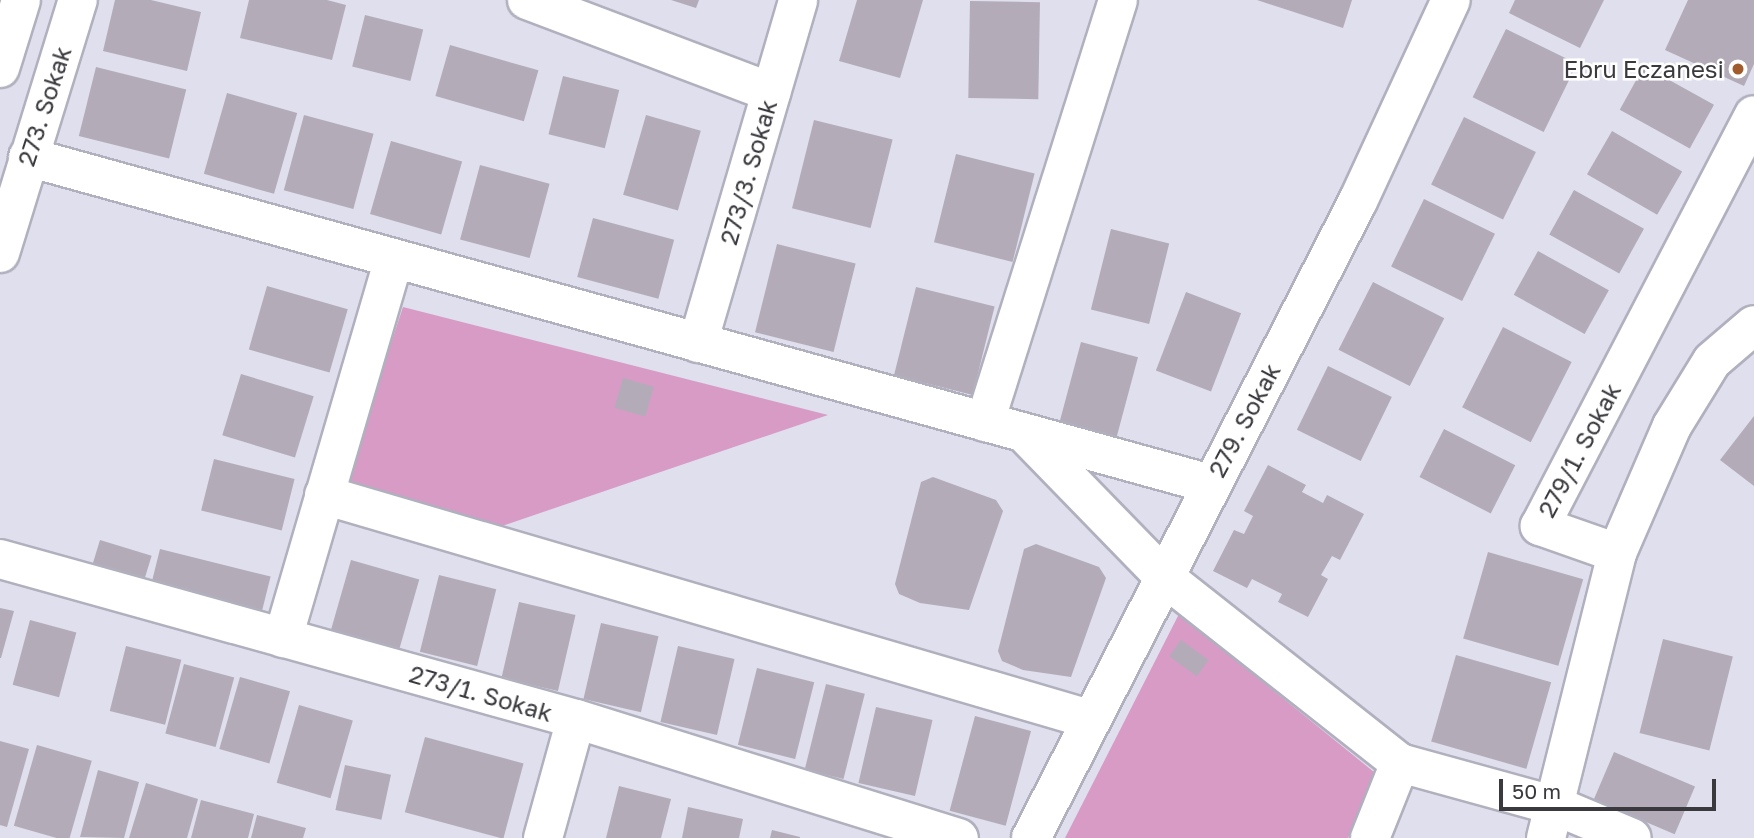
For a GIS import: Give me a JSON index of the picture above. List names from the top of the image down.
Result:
{
  "streets": {
    "street": [
      "273. Sokak",
      "273/3. Sokak",
      "279. Sokak",
      "279/1. Sokak",
      "273/1. Sokak"
    ]
  },
  "places": ["Ebru Eczanesi"],
  "scale_bar": "50 m"
}
